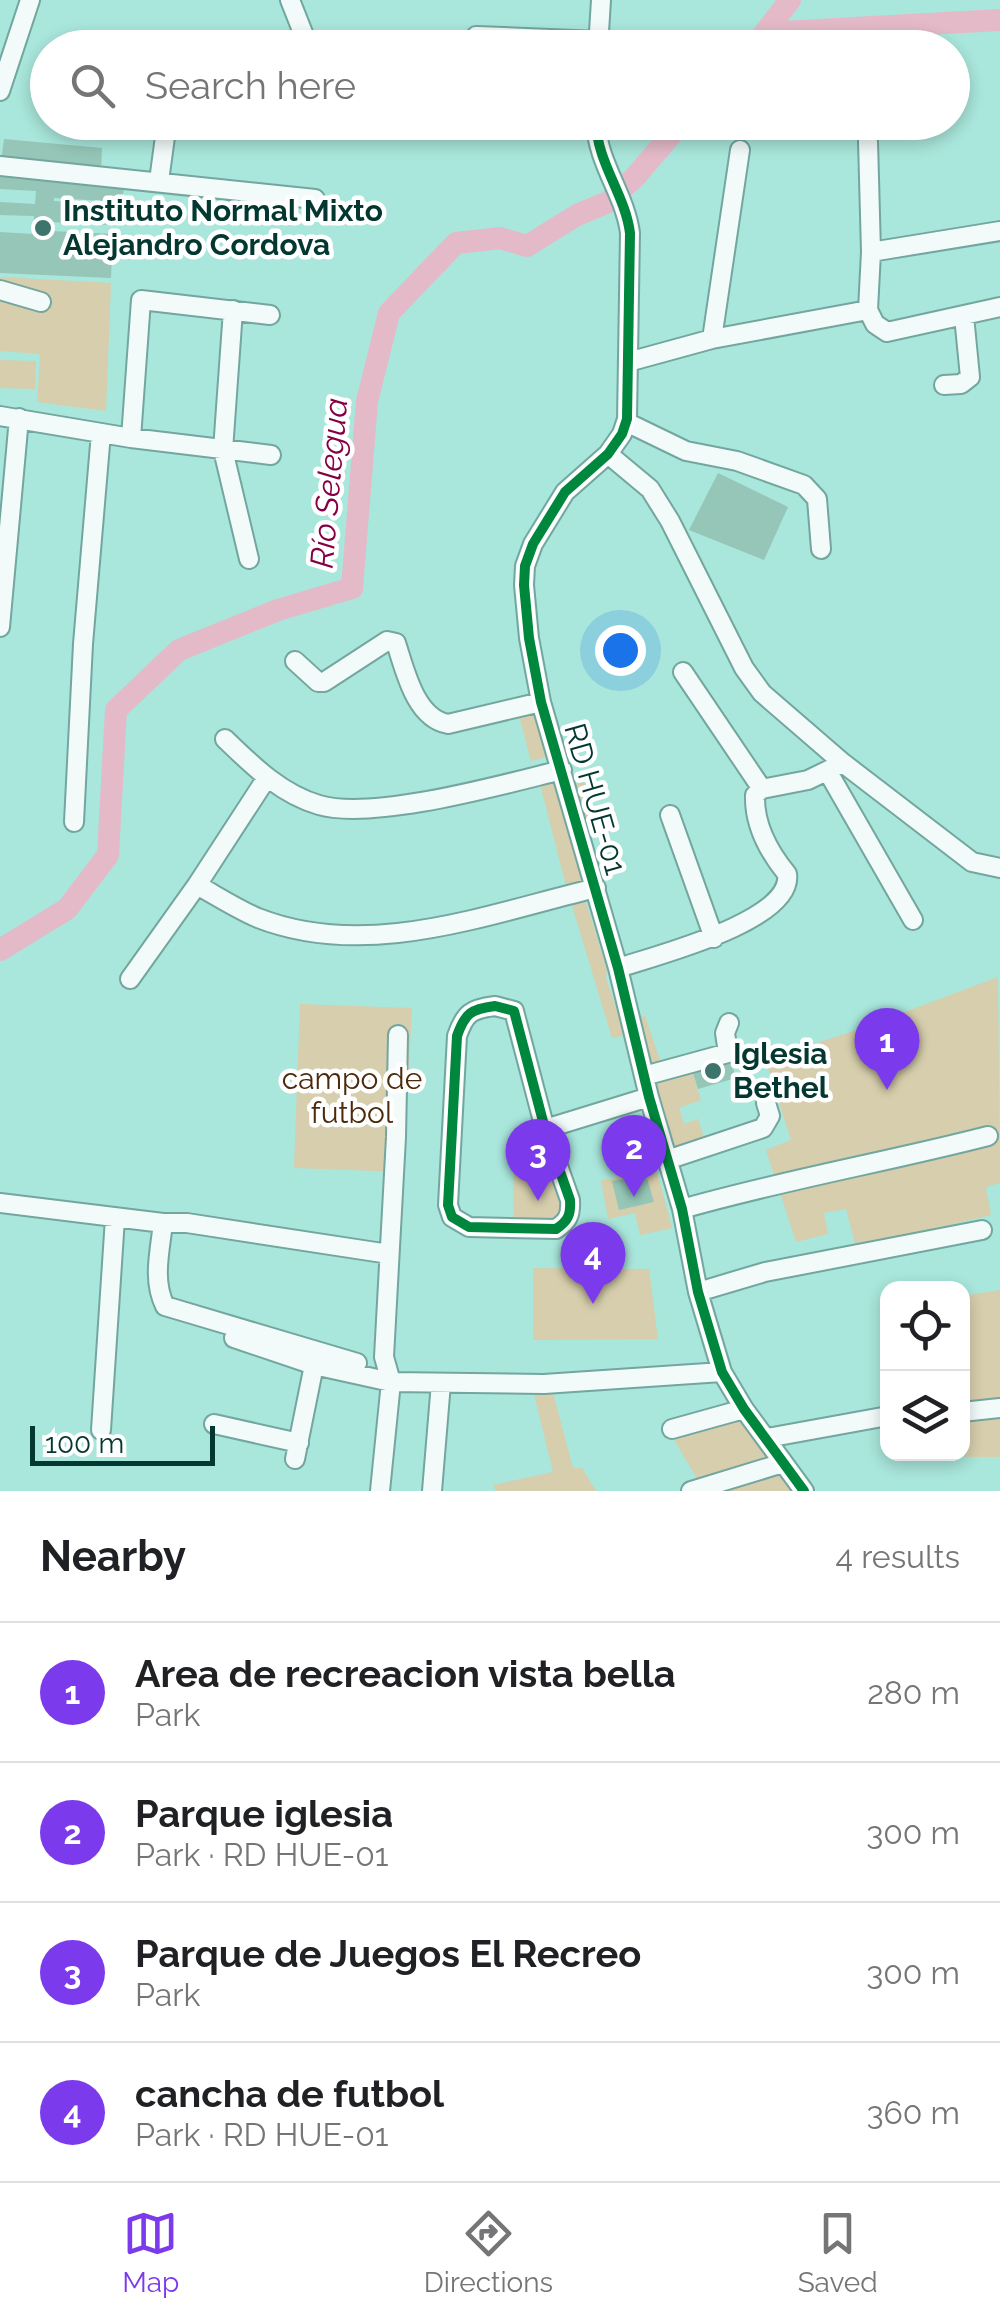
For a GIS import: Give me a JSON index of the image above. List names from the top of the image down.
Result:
{
  "streets": {
    "street": ["RD HUE-01"]
  },
  "water": ["Río Selegua"],
  "parks": ["campo de futbol"],
  "places": ["Instituto Normal Mixto Alejandro Cordova", "Iglesia Bethel"],
  "scale_bar": "100 m",
  "page": {
    "search": "Search here",
    "pins": [
      "1",
      "2",
      "3",
      "4"
    ],
    "scale": "100 m",
    "heading": ["Nearby", "4 results"],
    "list": [
      {
        "mark": "1",
        "name": "Area de recreacion vista bella",
        "note": "Park",
        "value": "280 m"
      },
      {
        "mark": "2",
        "name": "Parque iglesia",
        "note": "Park · RD HUE-01",
        "value": "300 m"
      },
      {
        "mark": "3",
        "name": "Parque de Juegos El Recreo",
        "note": "Park",
        "value": "300 m"
      },
      {
        "mark": "4",
        "name": "cancha de futbol",
        "note": "Park · RD HUE-01",
        "value": "360 m"
      }
    ],
    "nav": ["Map", "Directions", "Saved"]
  }
}
